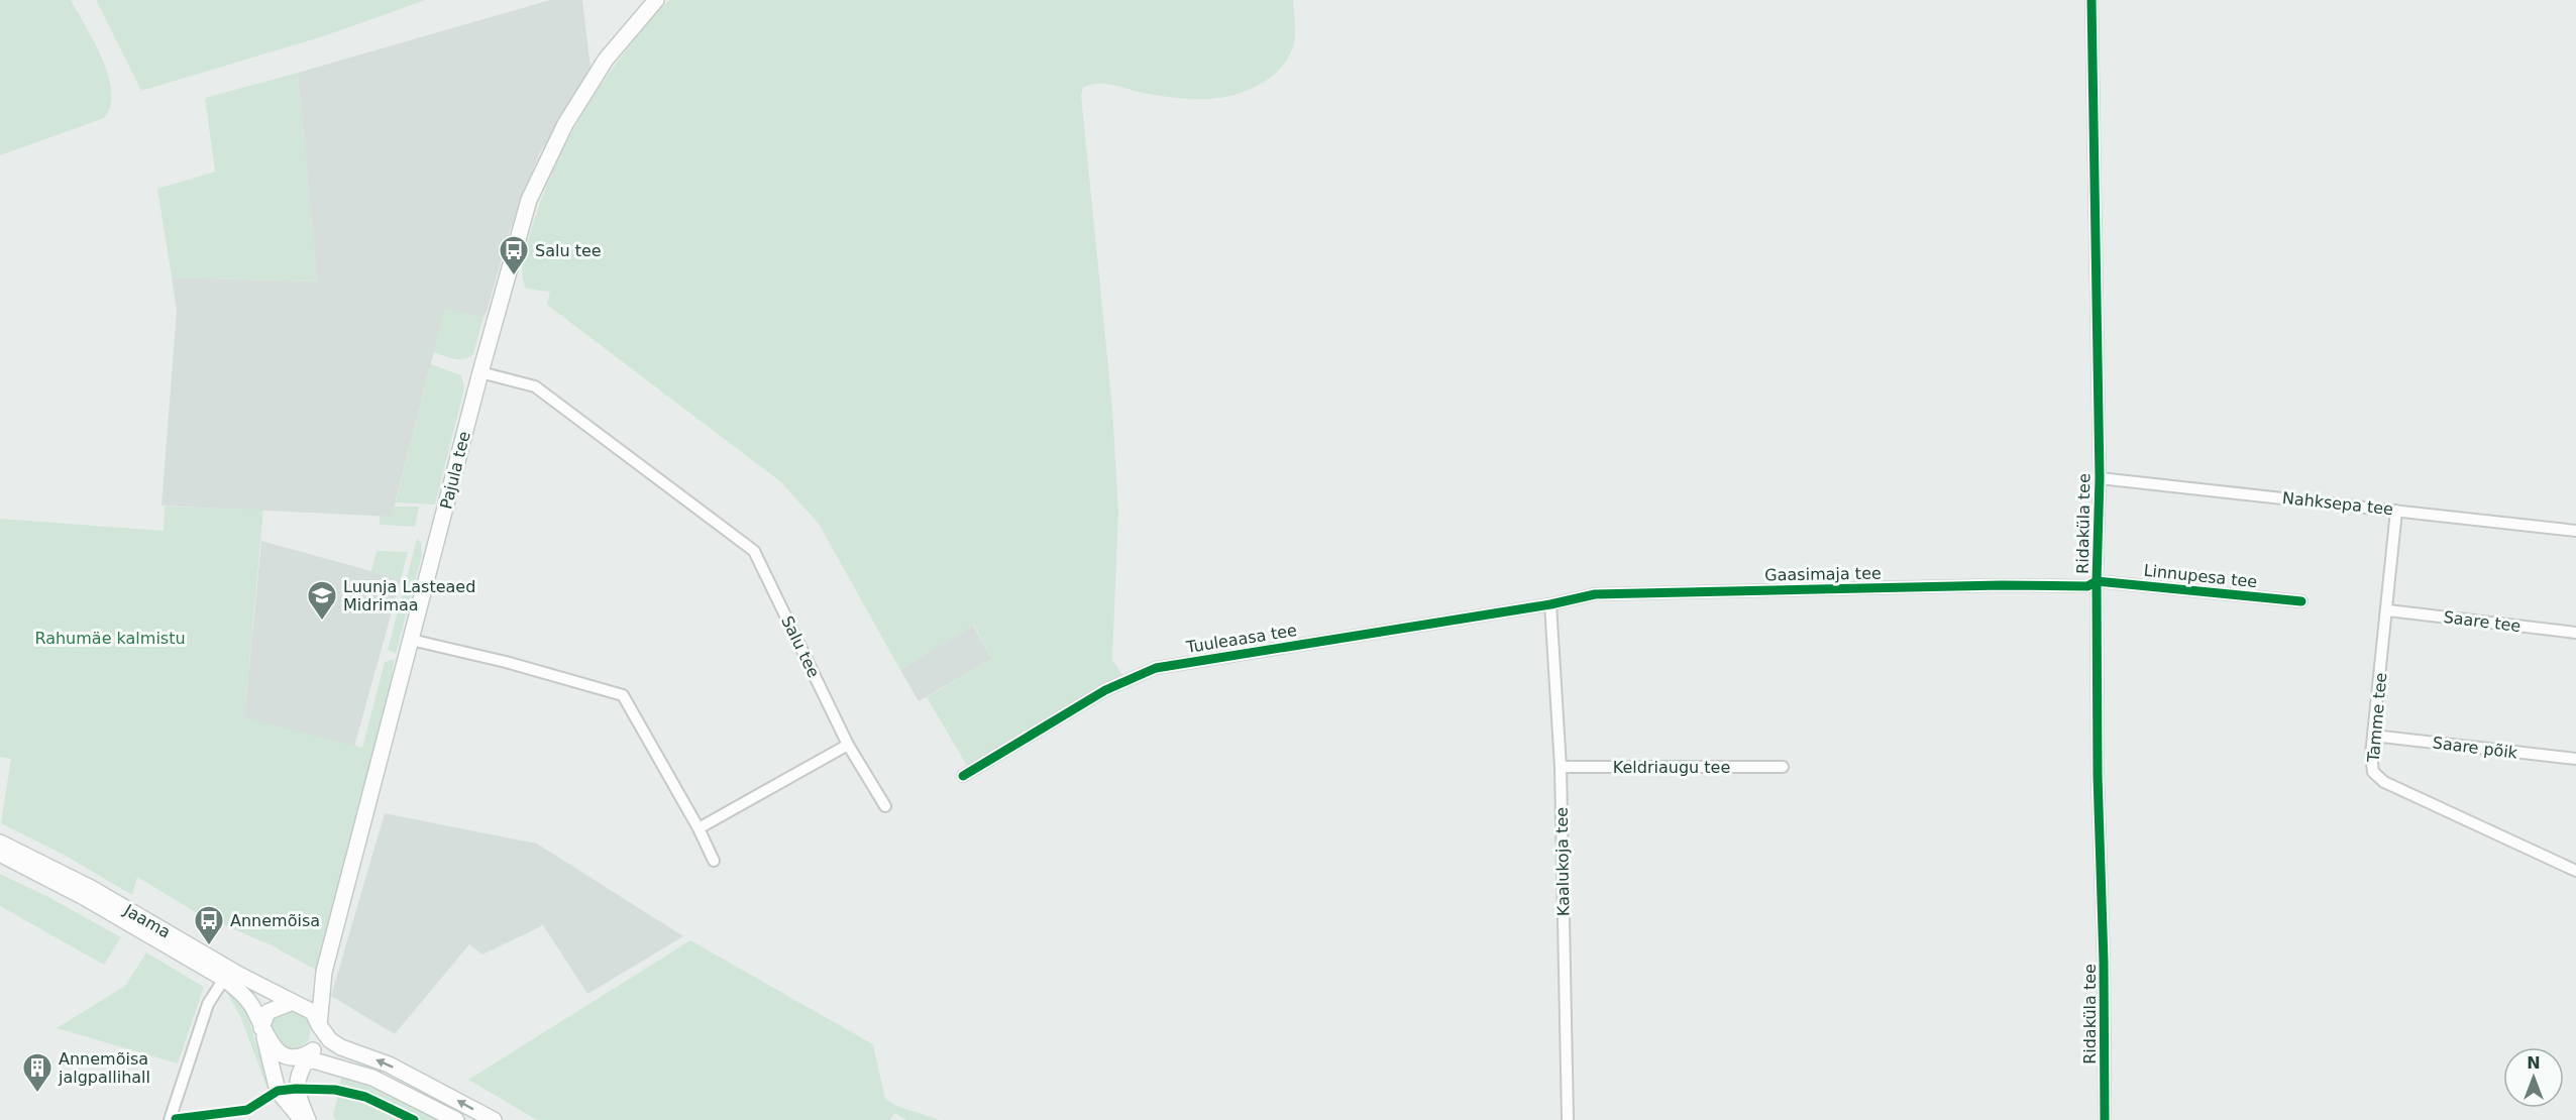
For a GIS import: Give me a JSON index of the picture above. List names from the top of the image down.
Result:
{
  "streets": {
    "street": [
      "Pajula tee",
      "Nahksepa tee",
      "Ridaküla tee",
      "Gaasimaja tee",
      "Linnupesa tee",
      "Saare tee",
      "Tuuleaasa tee",
      "Salu tee",
      "Tamme tee",
      "Saare põik",
      "Keldriaugu tee",
      "Kaalukoja tee",
      "Jaama"
    ]
  },
  "crossings": [
    ["Pajula tee", "Salu tee"],
    ["Nahksepa tee", "Ridaküla tee"],
    ["Nahksepa tee", "Tamme tee"],
    ["Ridaküla tee", "Gaasimaja tee"],
    ["Ridaküla tee", "Linnupesa tee"],
    ["Gaasimaja tee", "Linnupesa tee"],
    ["Gaasimaja tee", "Tuuleaasa tee"],
    ["Gaasimaja tee", "Kaalukoja tee"],
    ["Saare tee", "Tamme tee"],
    ["Tuuleaasa tee", "Kaalukoja tee"],
    ["Tamme tee", "Saare põik"],
    ["Keldriaugu tee", "Kaalukoja tee"]
  ],
  "parks": ["Rahumäe kalmistu"],
  "places": {
    "bus stop": ["Salu tee", "Annemõisa"],
    "school or university": ["Luunja Lasteaed Midrimaa"],
    "building": ["Annemõisa jalgpallihall"]
  },
  "north": "top"
}
